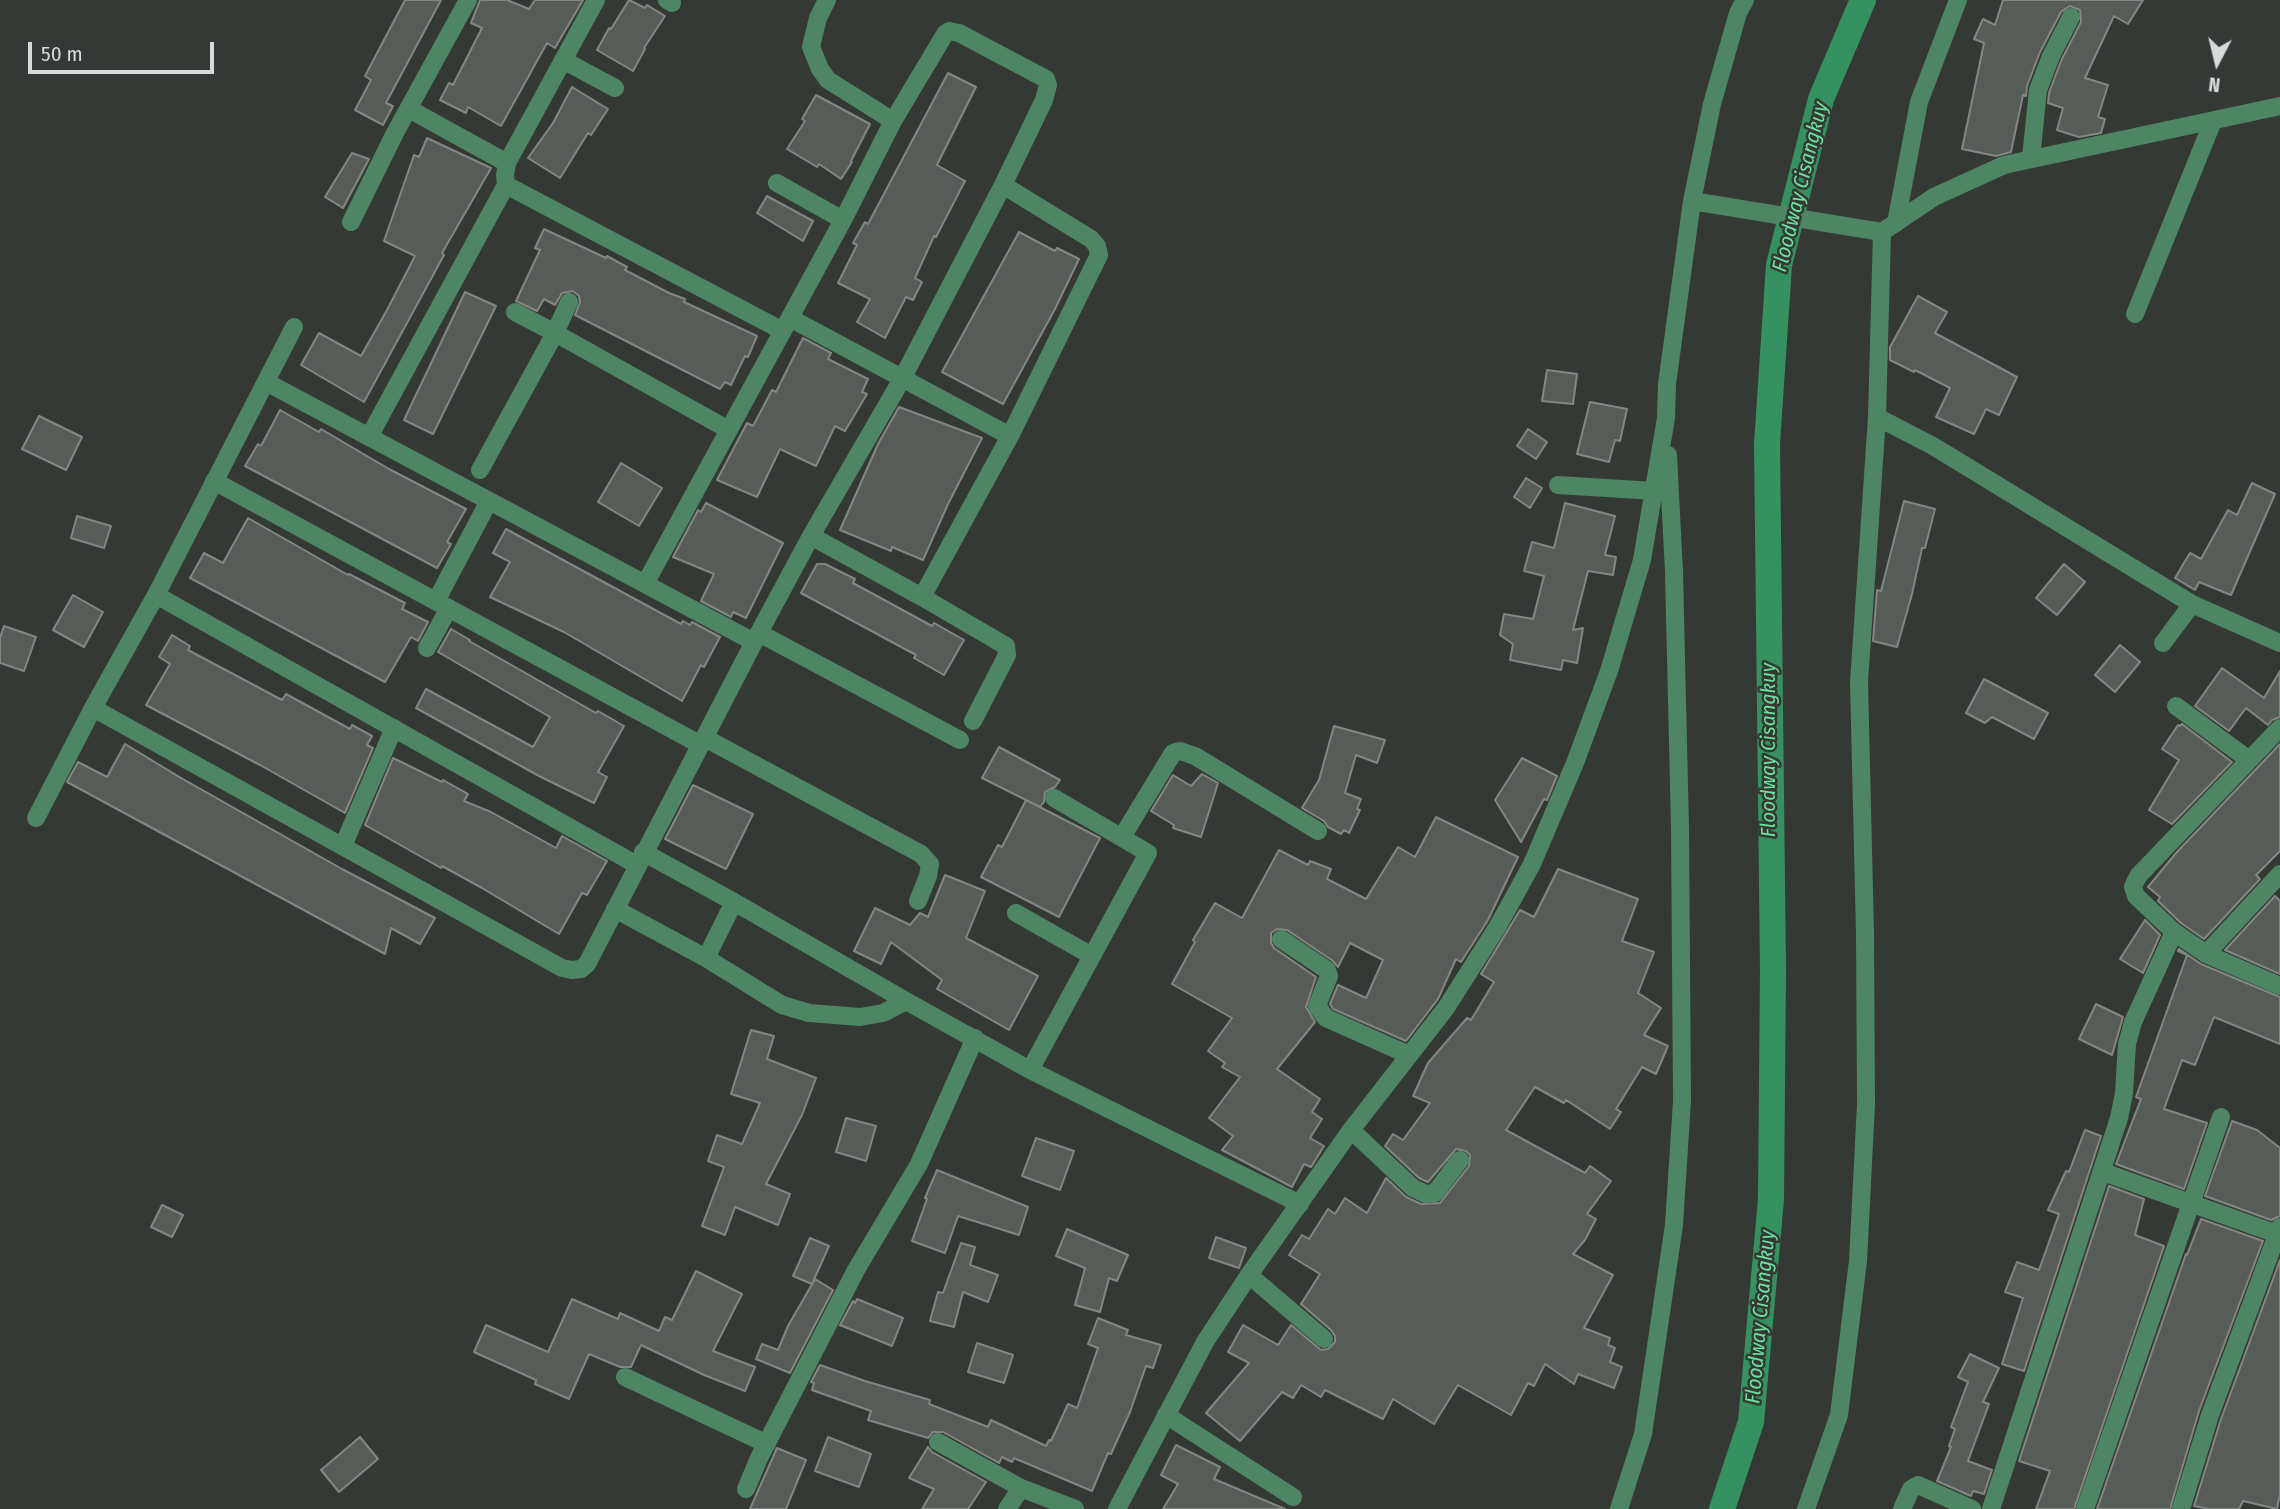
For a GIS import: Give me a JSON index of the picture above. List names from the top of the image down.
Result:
{
  "water": ["Floodway Cisangkuy"],
  "scale_bar": "50 m",
  "north": "bottom"
}
